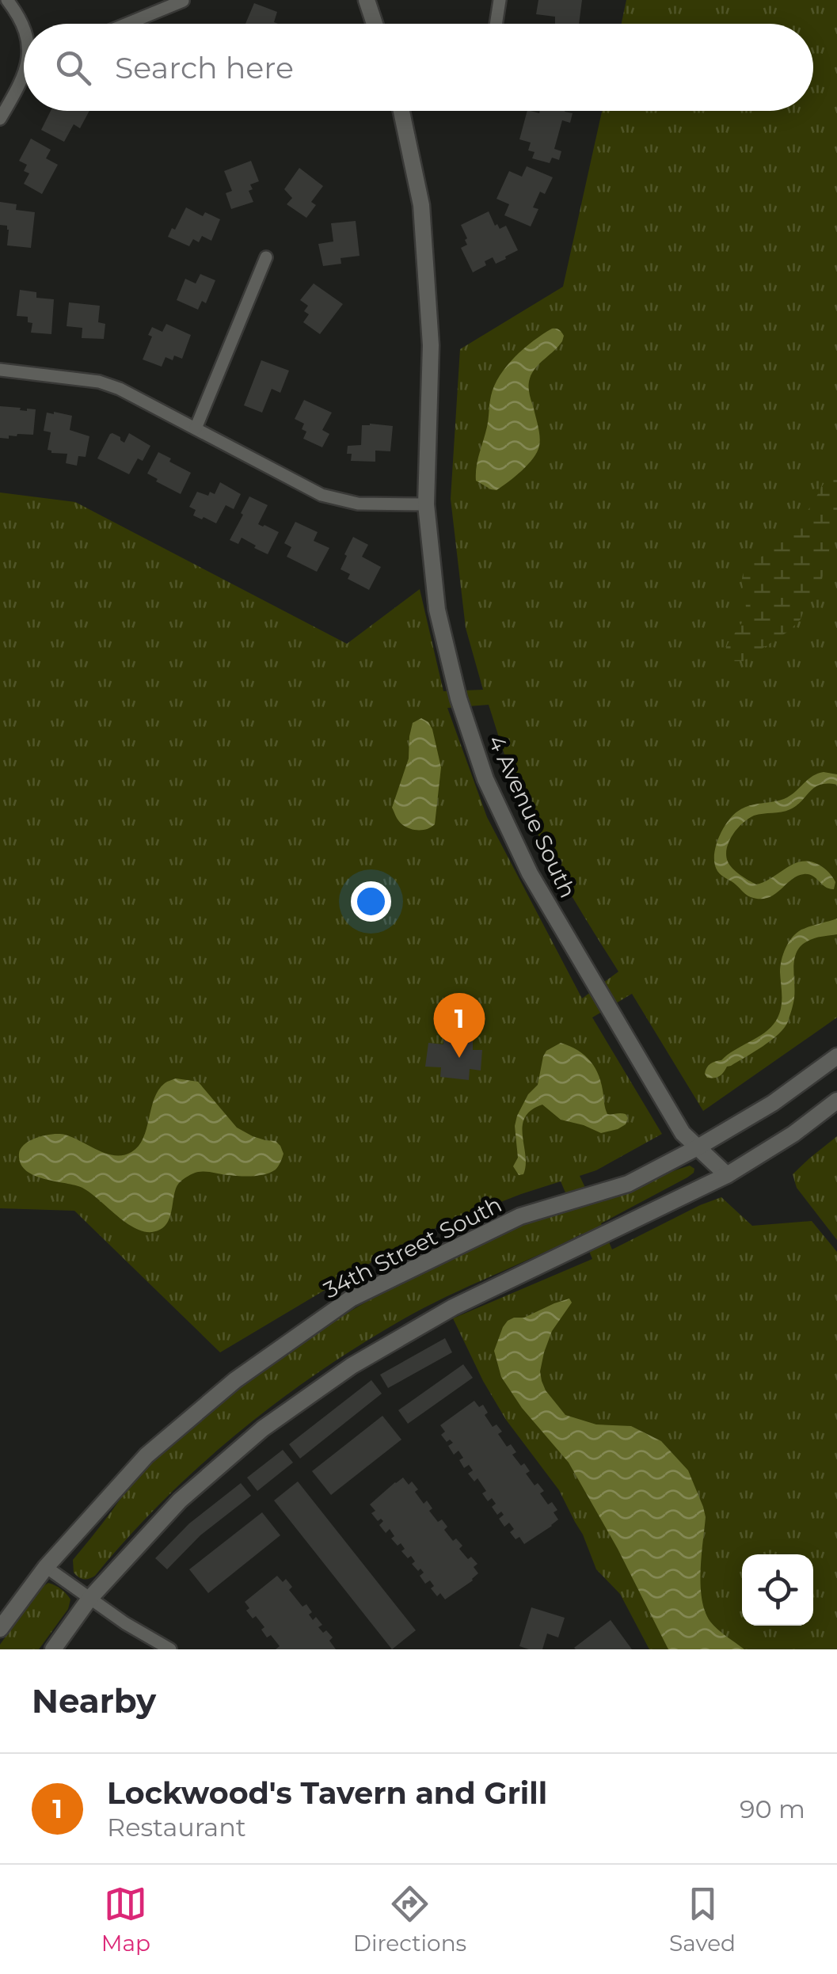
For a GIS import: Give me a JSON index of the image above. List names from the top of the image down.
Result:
{
  "streets": {
    "main road": ["4 Avenue South", "34th Street South"]
  },
  "crossings": [
    ["4 Avenue South", "34th Street South"]
  ],
  "page": {
    "search": "Search here",
    "pins": "1",
    "heading": "Nearby",
    "list": [
      {
        "mark": "1",
        "name": "Lockwood's Tavern and Grill",
        "note": "Restaurant",
        "value": "90 m"
      }
    ],
    "nav": ["Map", "Directions", "Saved"]
  }
}
